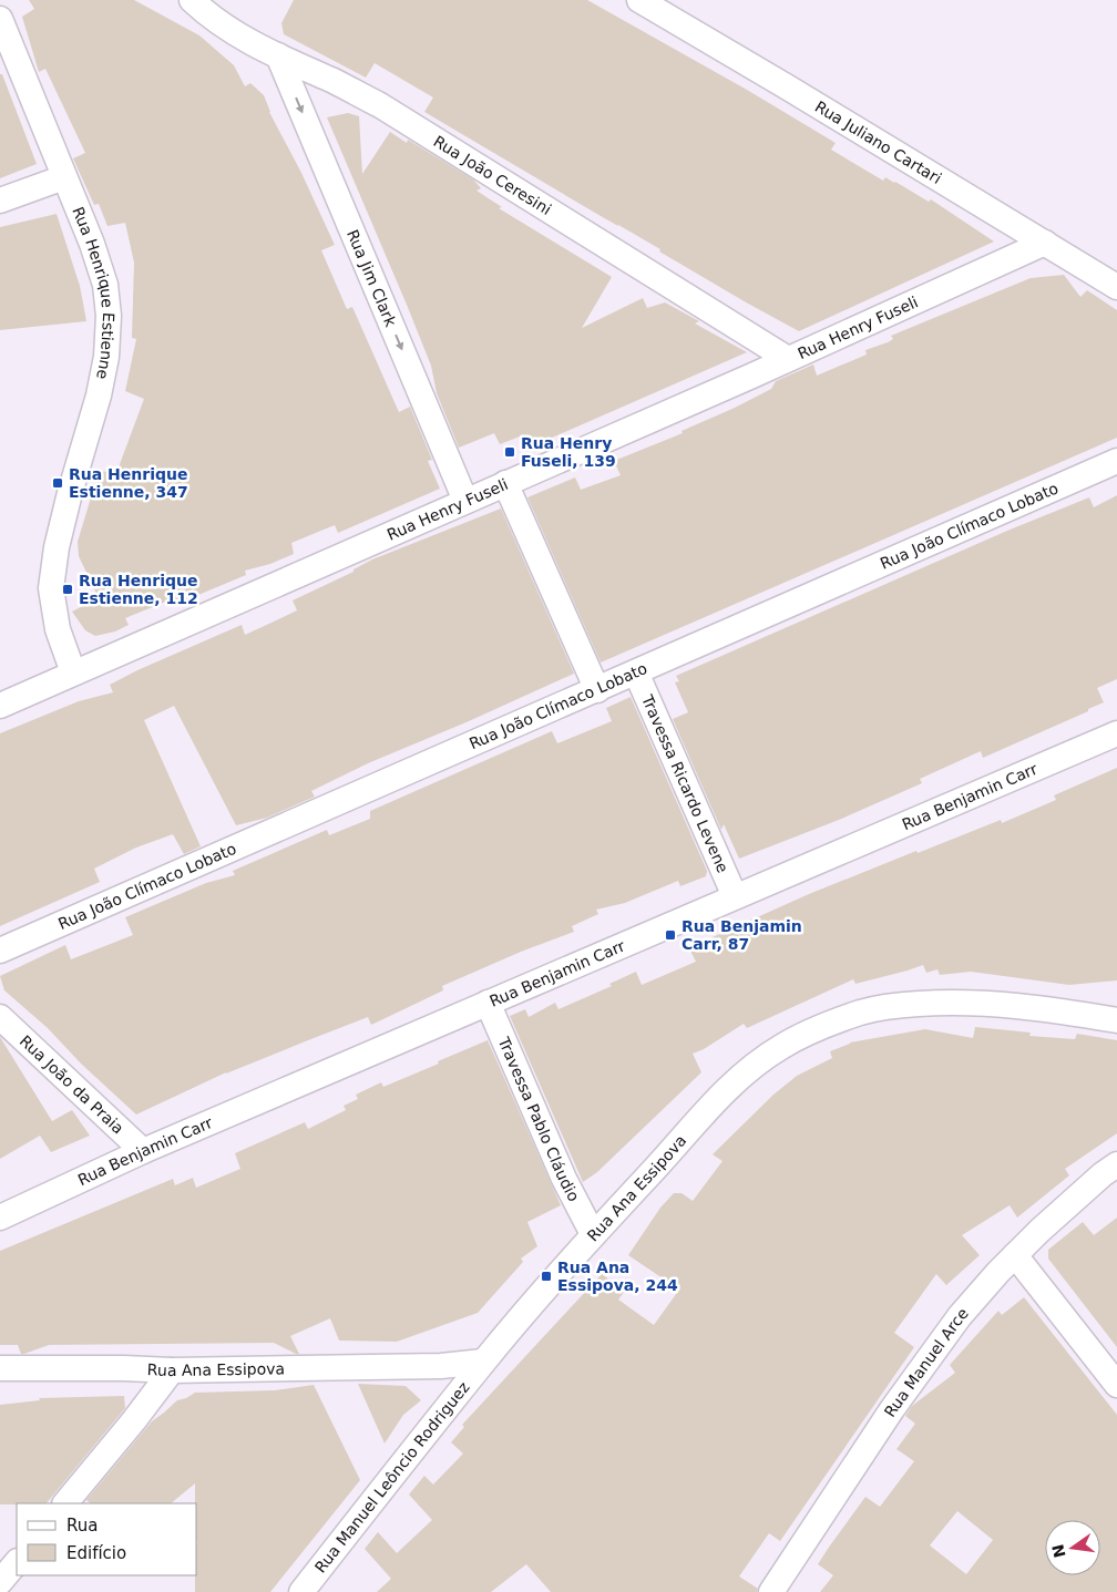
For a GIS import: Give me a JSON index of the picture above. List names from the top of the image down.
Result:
{
  "streets": {
    "street": [
      "Rua Juliano Cartari",
      "Rua João Ceresini",
      "Rua Jim Clark",
      "Rua Henrique Estienne",
      "Rua Henry Fuseli",
      "Rua João Clímaco Lobato",
      "Travessa Ricardo Levene",
      "Rua Benjamin Carr",
      "Rua João da Praia",
      "Travessa Pablo Cláudio",
      "Rua Ana Essipova",
      "Rua Manuel Arce",
      "Rua Manuel Leôncio Rodriguez"
    ]
  },
  "crossings": [
    ["Rua Juliano Cartari", "Rua Henry Fuseli"],
    ["Rua João Ceresini", "Rua Jim Clark"],
    ["Rua João Ceresini", "Rua Henry Fuseli"],
    ["Rua Jim Clark", "Rua Henry Fuseli"],
    ["Rua Henrique Estienne", "Rua Henry Fuseli"],
    ["Rua João Clímaco Lobato", "Travessa Ricardo Levene"],
    ["Travessa Ricardo Levene", "Rua Benjamin Carr"],
    ["Rua Benjamin Carr", "Rua João da Praia"],
    ["Rua Benjamin Carr", "Travessa Pablo Cláudio"],
    ["Travessa Pablo Cláudio", "Rua Ana Essipova"],
    ["Rua Ana Essipova", "Rua Manuel Leôncio Rodriguez"]
  ],
  "one_way": ["Rua Jim Clark"],
  "places": {
    "transit": [
      "Rua Henry Fuseli, 139",
      "Rua Henrique Estienne, 347",
      "Rua Henrique Estienne, 112",
      "Rua Benjamin Carr, 87",
      "Rua Ana Essipova, 244"
    ]
  },
  "legend": ["Rua", "Edifício"],
  "north": "left"
}
